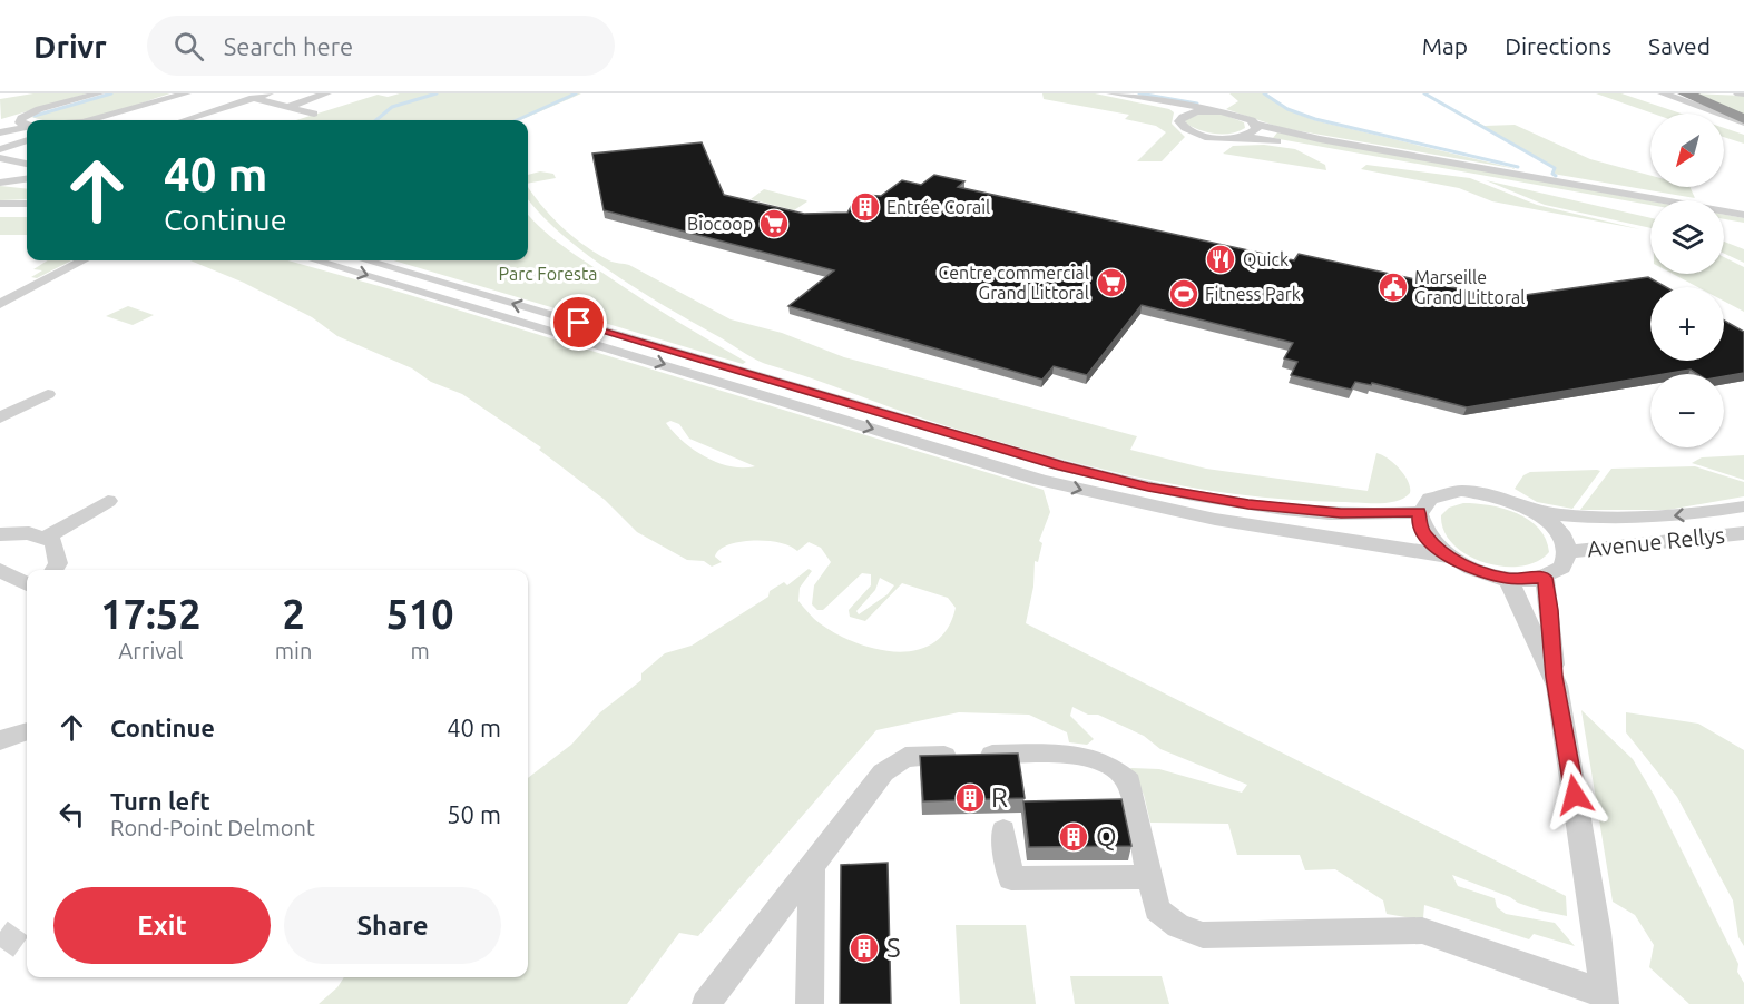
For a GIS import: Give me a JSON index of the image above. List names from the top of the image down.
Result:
{
  "streets": {
    "street": ["Avenue Rellys"]
  },
  "parks": ["Parc Foresta"],
  "places": {
    "building": [
      "Entrée Corail",
      "R",
      "Q",
      "S"
    ],
    "supermarket": ["Biocoop", "Centre commercial Grand Littoral"],
    "restaurant": ["Quick"],
    "public building": ["Marseille Grand Littoral"],
    "sports": ["Fitness Park"]
  },
  "north": "bottom left",
  "page": {
    "header": "Drivr",
    "search": "Search here",
    "nav": ["Map", "Directions", "Saved"],
    "map_buttons": ["+", "−"],
    "turn": ["40 m", "Continue"],
    "eta": [
      "17:52",
      "Arrival",
      "2",
      "min",
      "510",
      "m"
    ],
    "list": [
      {
        "name": "Continue",
        "value": "40 m"
      },
      {
        "name": "Turn left",
        "note": "Rond-Point Delmont",
        "value": "50 m"
      }
    ],
    "buttons": ["Exit", "Share"]
  }
}
